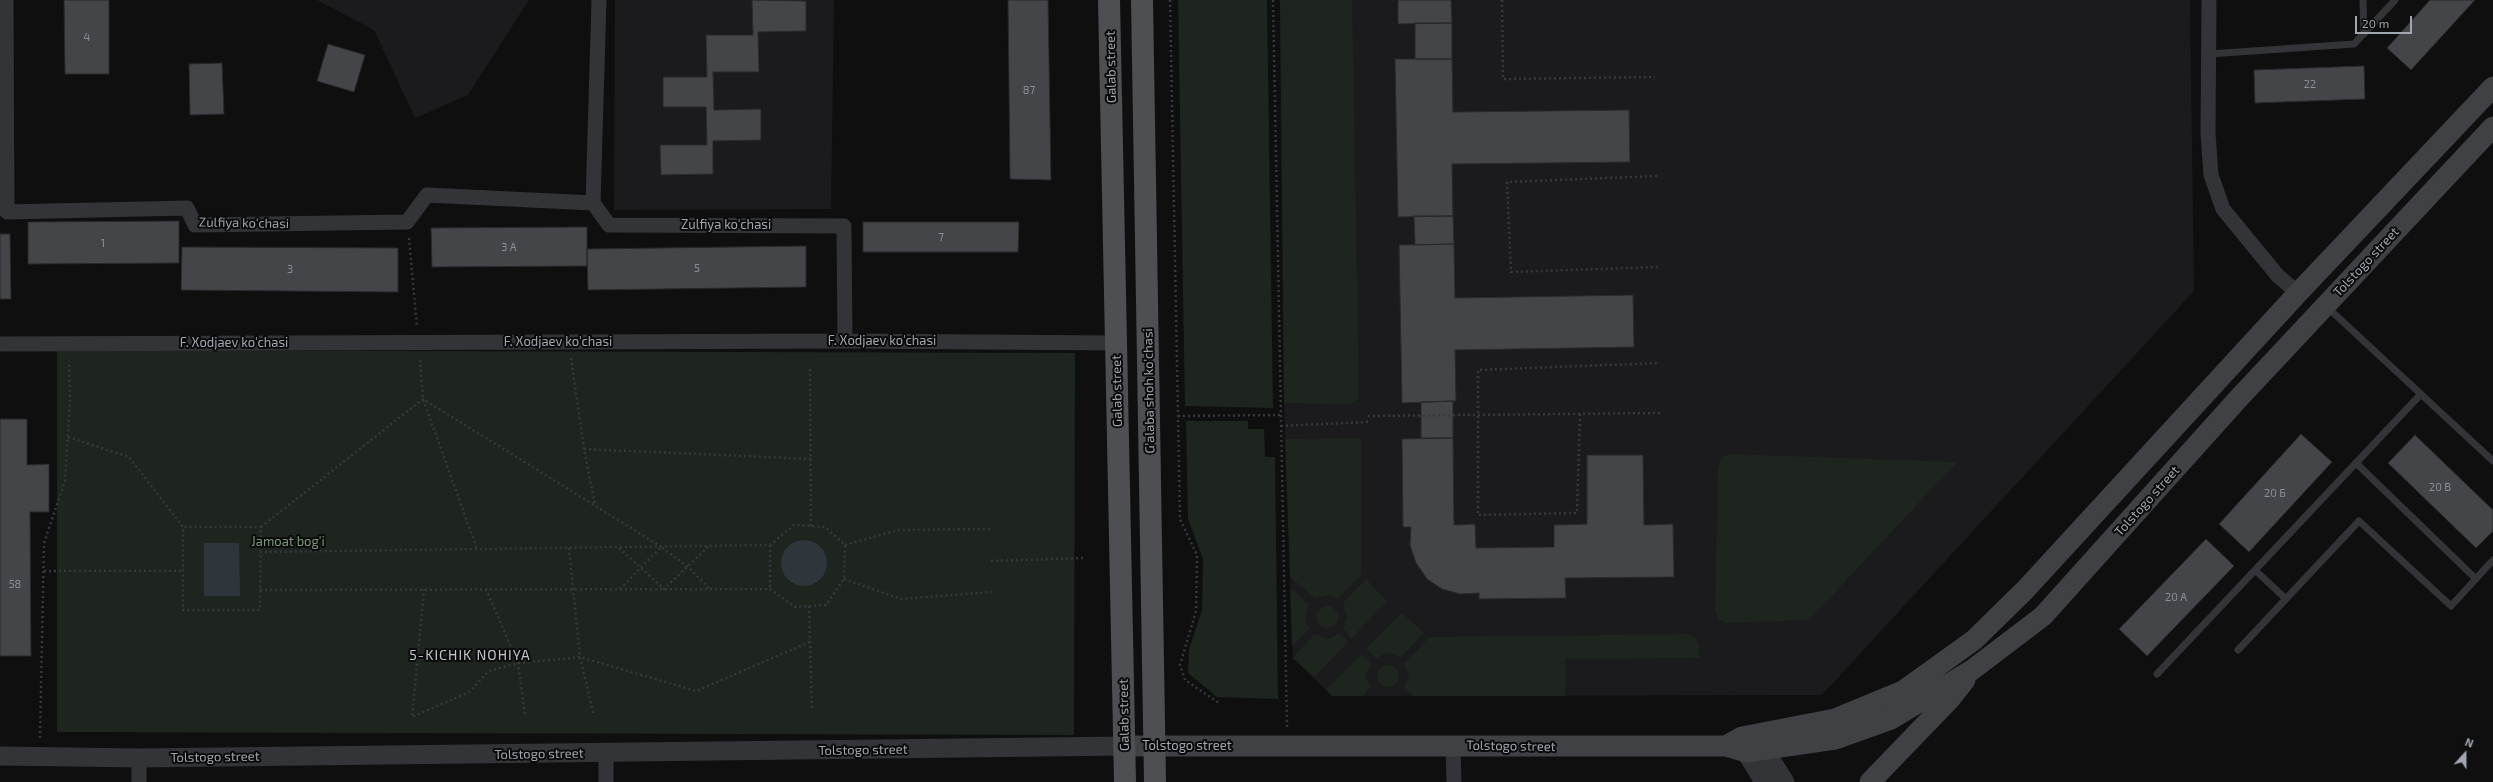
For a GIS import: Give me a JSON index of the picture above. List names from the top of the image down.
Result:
{
  "streets": {
    "main road": ["Galab street", "Tolstogo street", "G'alaba shoh ko'chasi"],
    "street": ["Zulfiya ko'chasi", "F. Xodjaev ko'chasi"]
  },
  "crossings": [
    ["Galab street", "Tolstogo street"],
    ["Galab street", "F. Xodjaev ko'chasi"],
    ["Zulfiya ko'chasi", "F. Xodjaev ko'chasi"],
    ["Tolstogo street", "G'alaba shoh ko'chasi"]
  ],
  "districts": ["5-KICHIK NOHIYA"],
  "parks": ["Jamoat bog'i"],
  "house_numbers": [
    "4",
    "22",
    "87",
    "7",
    "1",
    "3 А",
    "5",
    "3",
    "20 В",
    "20 Б",
    "58",
    "20 А"
  ],
  "scale_bar": "20 m",
  "north": "top"
}
